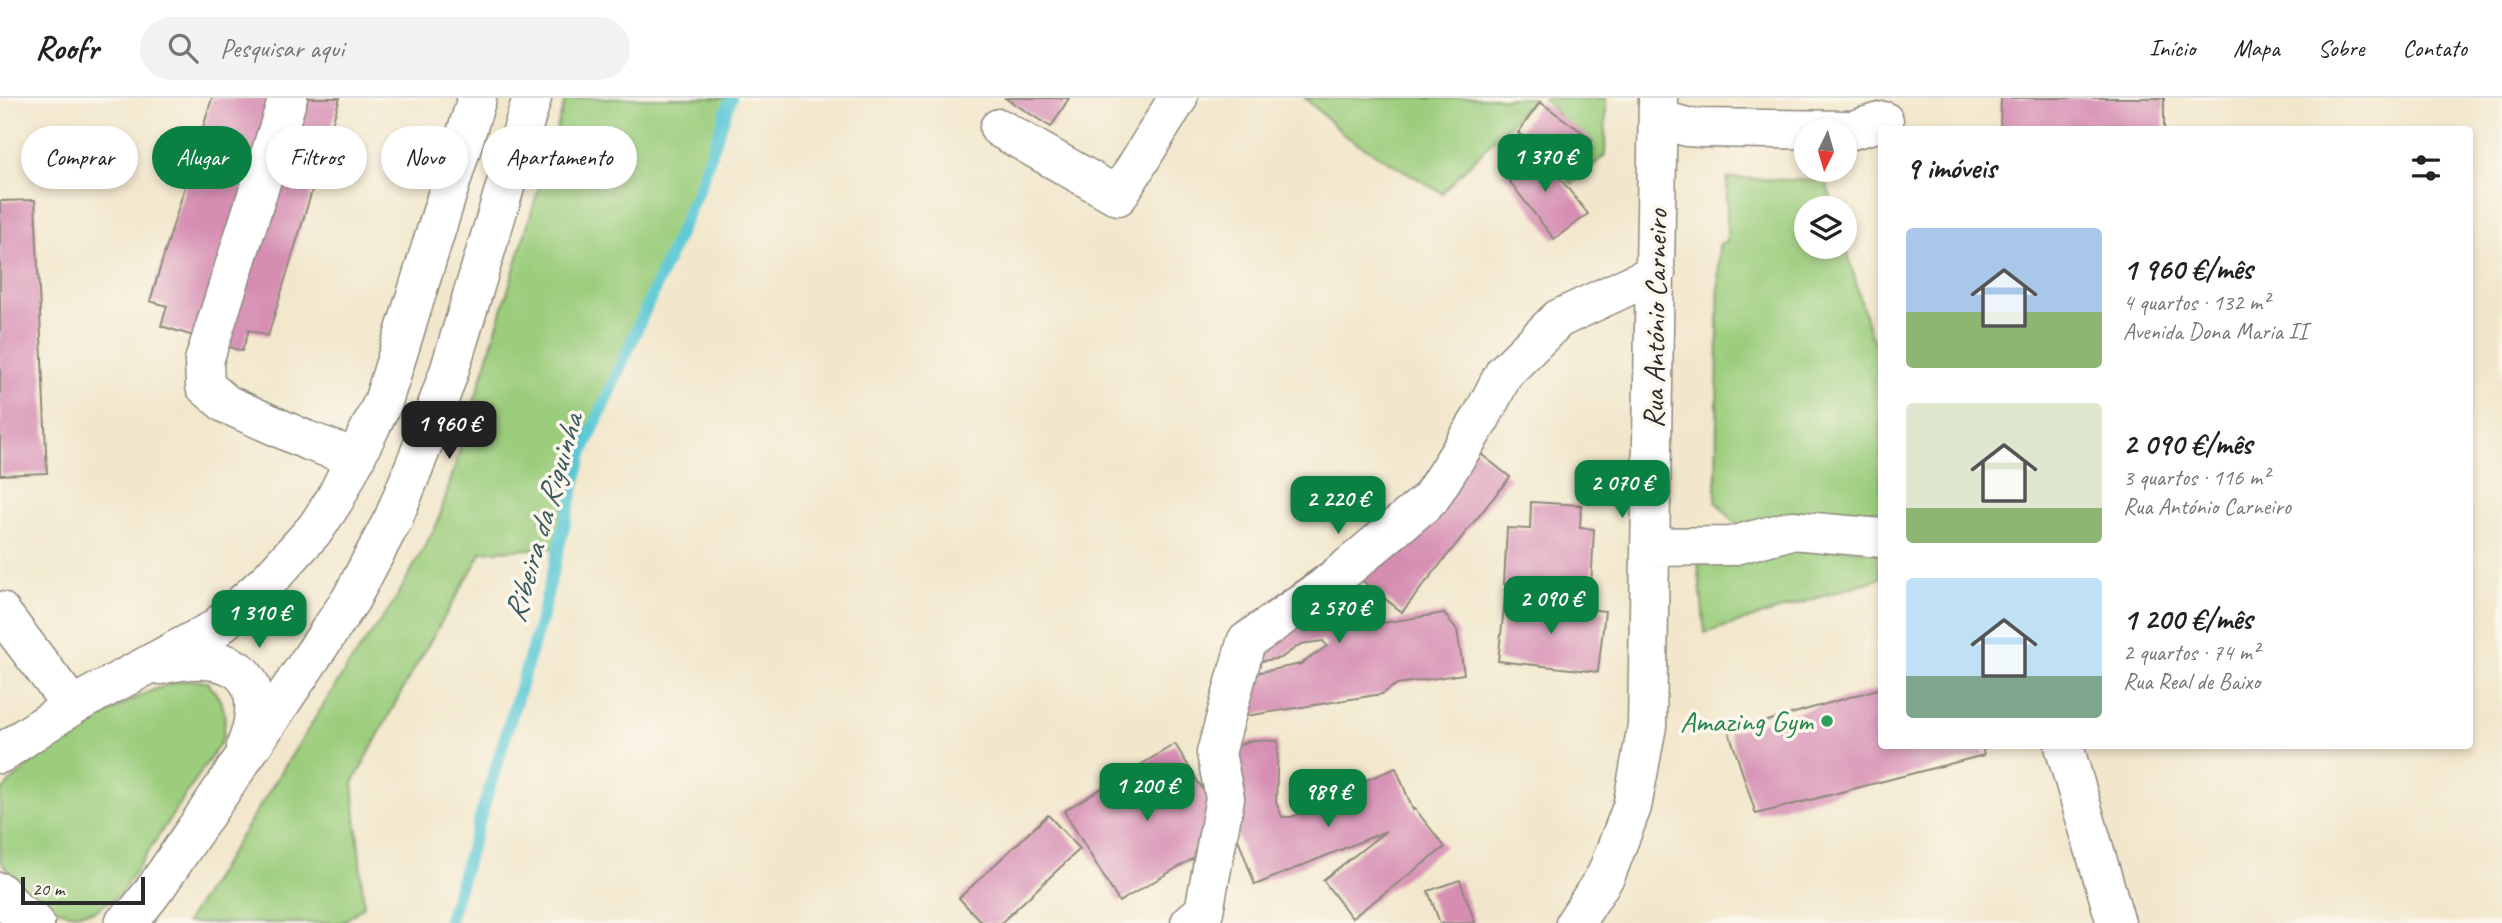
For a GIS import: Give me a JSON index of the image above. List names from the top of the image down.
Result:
{
  "streets": {
    "street": ["Rua António Carneiro"]
  },
  "water": ["Ribeira da Riguinha"],
  "places": ["Amazing Gym"],
  "scale_bar": "20 m",
  "north": "bottom",
  "page": {
    "header": "Roofr",
    "search": "Pesquisar aqui",
    "nav": [
      "Início",
      "Mapa",
      "Sobre",
      "Contato"
    ],
    "chip": [
      "Comprar",
      "Alugar",
      "Filtros",
      "Novo",
      "Apartamento"
    ],
    "heading": "9 imóveis",
    "price": [
      "1 370 €",
      "1 960 €",
      "2 070 €",
      "2 220 €",
      "2 090 €",
      "2 570 €",
      "1 310 €",
      "1 200 €",
      "989 €"
    ],
    "list": [
      {
        "name": "1 960 €/mês",
        "note": "4 quartos · 132 m² · Avenida Dona Maria II"
      },
      {
        "name": "2 090 €/mês",
        "note": "3 quartos · 116 m² · Rua António Carneiro"
      },
      {
        "name": "1 200 €/mês",
        "note": "2 quartos · 74 m² · Rua Real de Baixo"
      }
    ],
    "scale": "20 m"
  }
}
